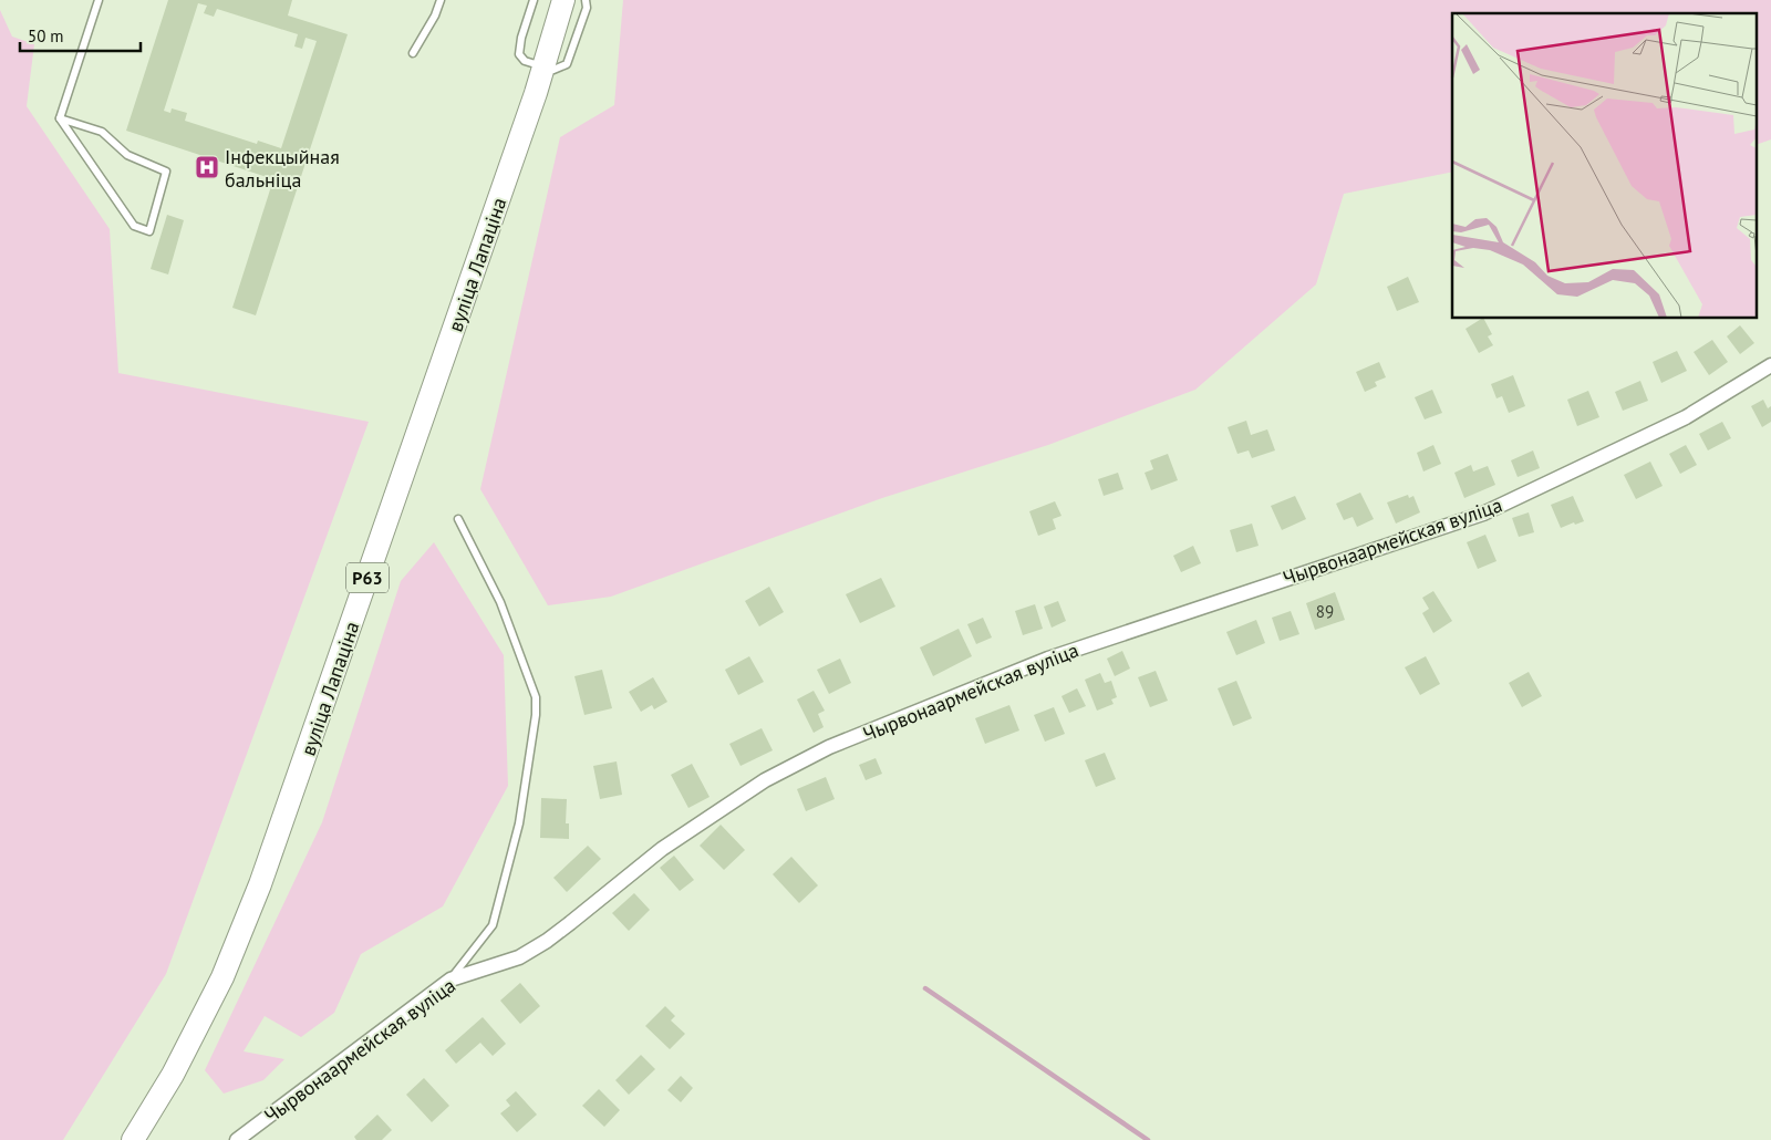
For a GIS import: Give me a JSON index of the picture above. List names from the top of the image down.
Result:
{
  "streets": {
    "main road": ["вуліца Лапаціна", "Р63"],
    "street": ["Чырвонаармейская вуліца"]
  },
  "places": {
    "hospital": ["Інфекцыйная бальніца"]
  },
  "house_numbers": ["89"],
  "scale_bar": "50 m"
}
